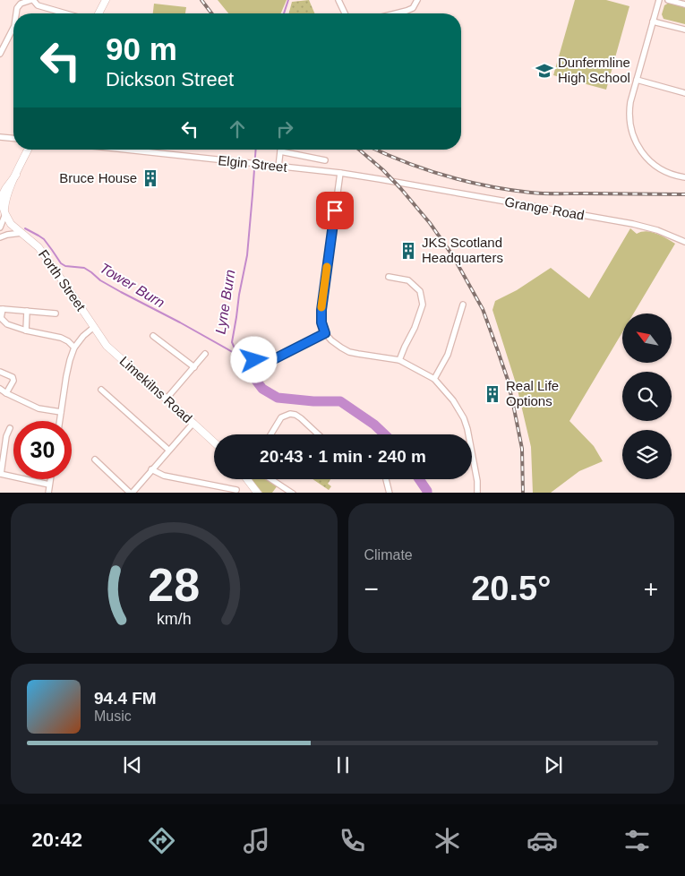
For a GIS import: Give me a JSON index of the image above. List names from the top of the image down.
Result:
{
  "streets": {
    "main road": ["Forth Street", "Limekilns Road"],
    "street": ["Elgin Street", "Grange Road"]
  },
  "crossings": [
    ["Elgin Street", "Grange Road"],
    ["Forth Street", "Limekilns Road"]
  ],
  "water": ["Tower Burn", "Lyne Burn"],
  "places": {
    "school or university": ["Dunfermline High School"],
    "building": ["Bruce House", "JKS Scotland Headquarters", "Real Life Options"]
  },
  "north": "top left",
  "page": {
    "turn": ["90 m", "Dickson Street"],
    "limit": "30",
    "trip": "20:43 · 1 min · 240 m",
    "tile": "Climate",
    "heat": ["−", "20.5°", "+"],
    "song": ["94.4 FM", "Music"],
    "tabs": "20:42",
    "gauge": ["28", "km/h"]
  }
}
